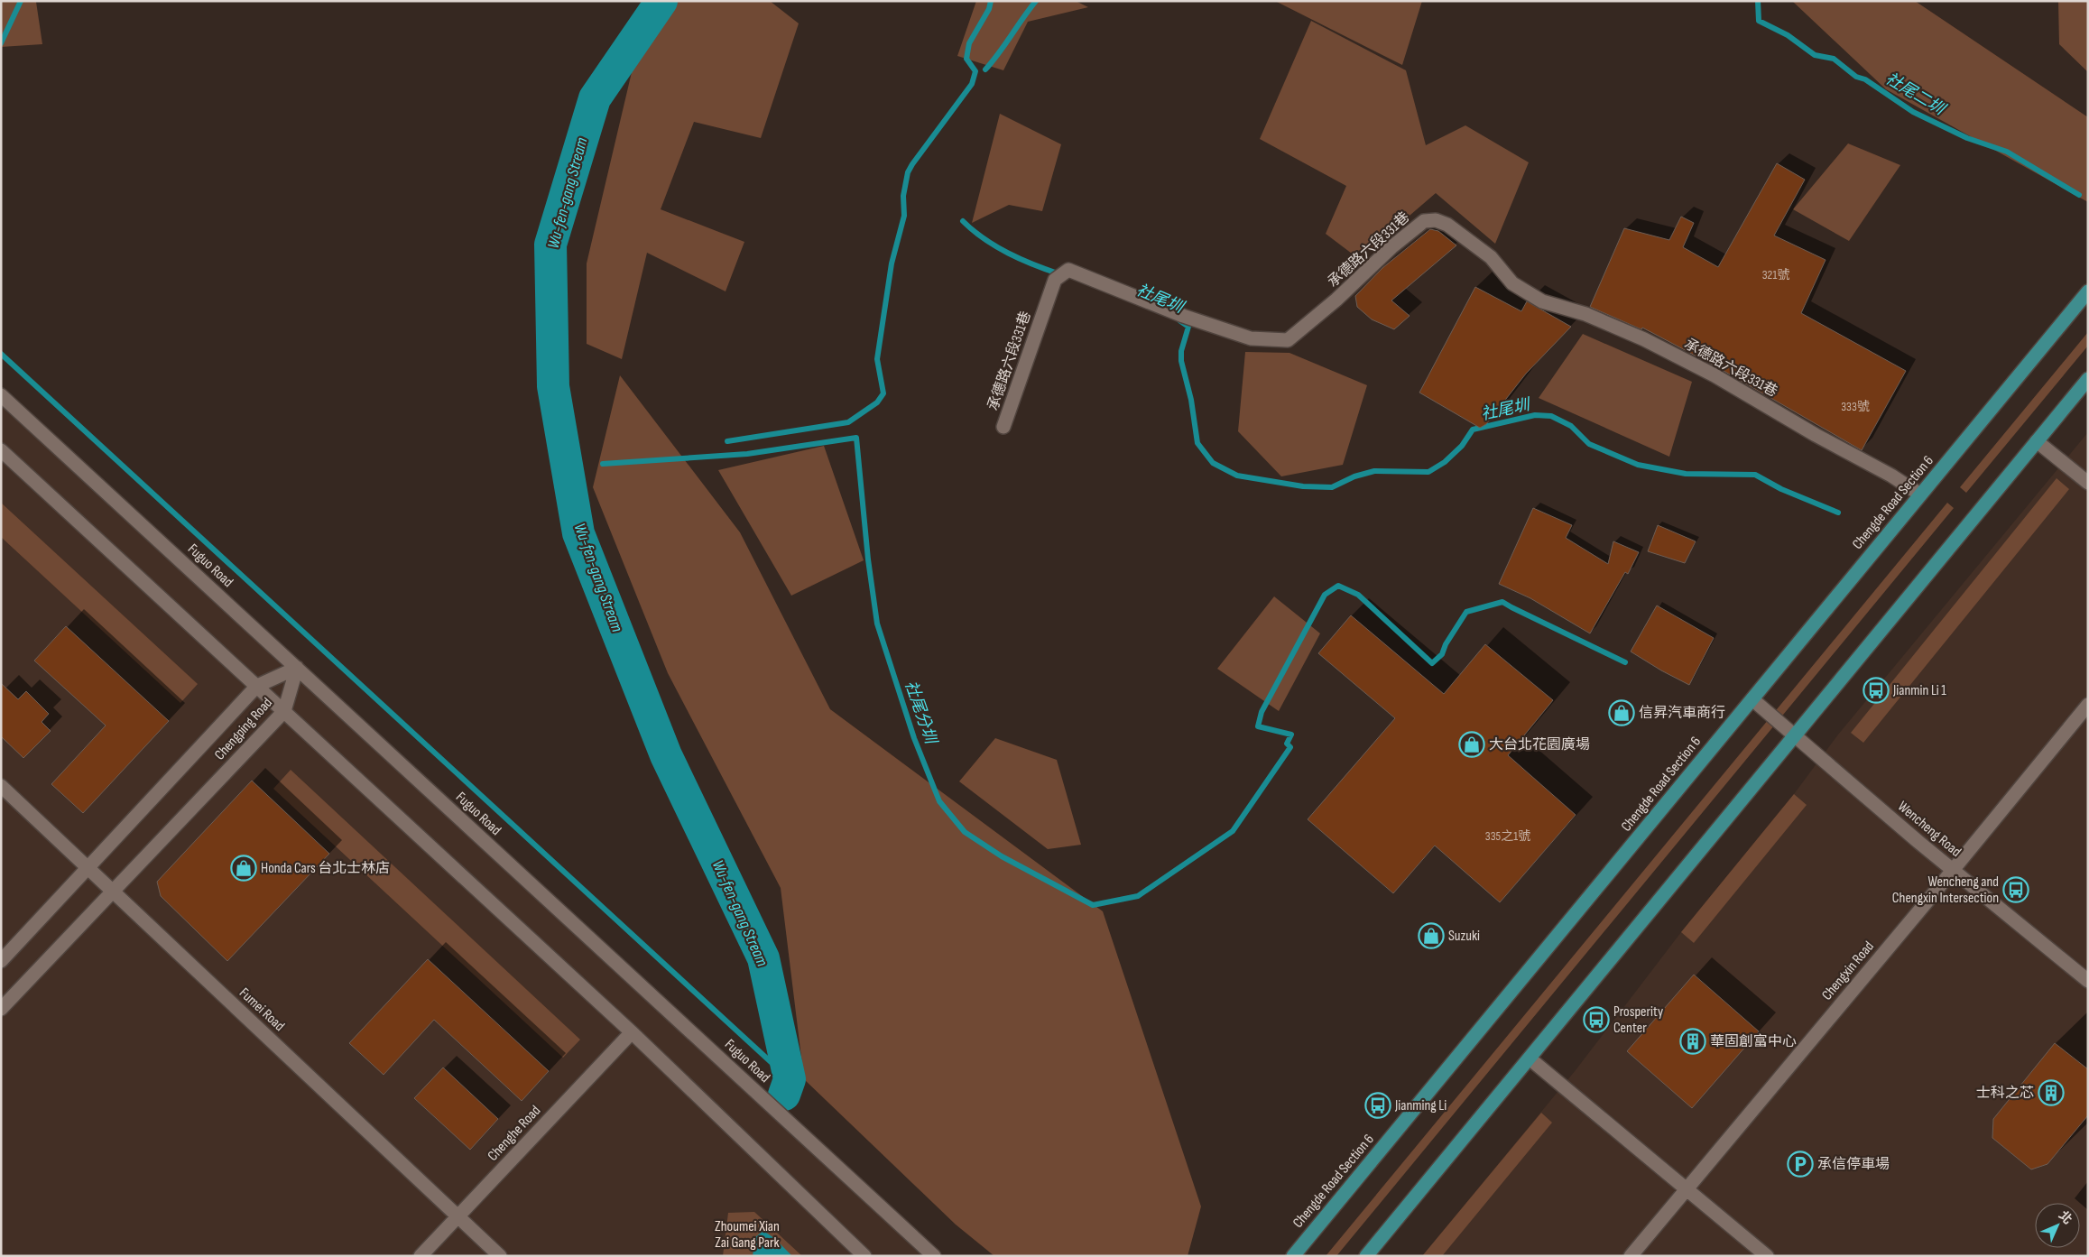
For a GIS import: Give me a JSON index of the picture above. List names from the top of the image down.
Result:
{
  "streets": {
    "main road": ["Chengde Road Section 6"],
    "street": [
      "承德路六段331巷",
      "Fuguo Road",
      "Chengping Road",
      "Wencheng Road",
      "Chengxin Road",
      "Fumei Road",
      "Chenghe Road"
    ]
  },
  "crossings": [
    ["承德路六段331巷", "Chengde Road Section 6"],
    ["Chengde Road Section 6", "Wencheng Road"],
    ["Fuguo Road", "Chengping Road"],
    ["Chengping Road", "Fumei Road"],
    ["Wencheng Road", "Chengxin Road"],
    ["Fumei Road", "Chenghe Road"]
  ],
  "water": [
    "社尾二圳",
    "Wu-fen-gang Stream",
    "社尾圳",
    "社尾分圳"
  ],
  "parks": ["Zhoumei Xian Zai Gang Park"],
  "places": {
    "bus stop": [
      "Jianmin Li 1",
      "Wencheng and Chengxin Intersection",
      "Prosperity Center",
      "Jianming Li"
    ],
    "shop": [
      "信昇汽車商行",
      "大台北花園廣場",
      "Honda Cars 台北士林店",
      "Suzuki"
    ],
    "building": ["華固創富中心", "士科之芯"],
    "parking": ["承信停車場"]
  },
  "house_numbers": ["321號", "333號", "335之1號"],
  "north": "top right"
}
